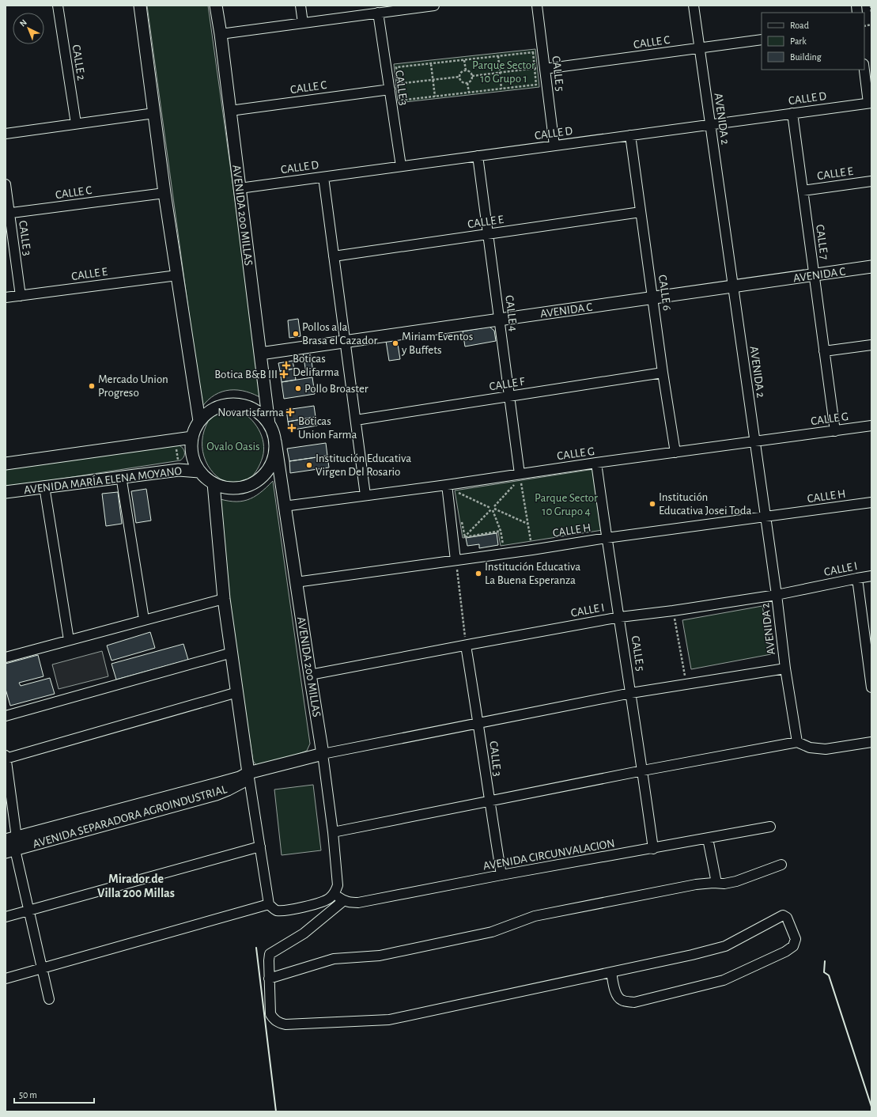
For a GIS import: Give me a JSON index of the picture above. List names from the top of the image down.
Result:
{
  "streets": {
    "street": [
      "CALLE C",
      "CALLE 2",
      "CALLE 5",
      "CALLE 3",
      "CALLE D",
      "AVENIDA 2",
      "CALLE E",
      "AVENIDA 200 MILLAS",
      "CALLE 7",
      "AVENIDA C",
      "CALLE 6",
      "CALLE 4",
      "CALLE F",
      "CALLE G",
      "AVENIDA MARÍA ELENA MOYANO",
      "CALLE H",
      "CALLE I",
      "AVENIDA SEPARADORA AGROINDUSTRIAL",
      "AVENIDA CIRCUNVALACION"
    ]
  },
  "crossings": [
    ["CALLE C", "CALLE 5"],
    ["CALLE C", "CALLE 3"],
    ["CALLE C", "AVENIDA 2"],
    ["CALLE C", "AVENIDA 200 MILLAS"],
    ["CALLE 5", "CALLE D"],
    ["CALLE 5", "CALLE G"],
    ["CALLE 5", "CALLE H"],
    ["CALLE 5", "CALLE I"],
    ["CALLE 5", "AVENIDA CIRCUNVALACION"],
    ["CALLE 3", "CALLE D"],
    ["CALLE 3", "CALLE E"],
    ["CALLE 3", "CALLE I"],
    ["CALLE 3", "AVENIDA CIRCUNVALACION"],
    ["CALLE D", "AVENIDA 2"],
    ["CALLE D", "AVENIDA 200 MILLAS"],
    ["CALLE D", "CALLE 7"],
    ["CALLE D", "CALLE 6"],
    ["CALLE D", "CALLE 4"],
    ["AVENIDA 2", "AVENIDA C"],
    ["AVENIDA 2", "CALLE G"],
    ["AVENIDA 2", "CALLE H"],
    ["AVENIDA 2", "CALLE I"],
    ["CALLE E", "CALLE 7"],
    ["CALLE E", "CALLE 6"],
    ["CALLE E", "CALLE 4"],
    ["AVENIDA 200 MILLAS", "AVENIDA C"],
    ["AVENIDA 200 MILLAS", "CALLE G"],
    ["AVENIDA 200 MILLAS", "AVENIDA MARÍA ELENA MOYANO"],
    ["AVENIDA 200 MILLAS", "CALLE H"],
    ["AVENIDA 200 MILLAS", "CALLE I"],
    ["AVENIDA 200 MILLAS", "AVENIDA SEPARADORA AGROINDUSTRIAL"],
    ["CALLE 7", "AVENIDA C"],
    ["CALLE 7", "CALLE G"],
    ["AVENIDA C", "CALLE 6"],
    ["AVENIDA C", "CALLE 4"],
    ["CALLE 6", "CALLE F"],
    ["CALLE 6", "CALLE G"],
    ["CALLE 4", "CALLE F"],
    ["CALLE 4", "CALLE G"]
  ],
  "districts": ["Mirador de Villa 200 Millas"],
  "parks": ["Parque Sector 10 Grupo 1", "Ovalo Oasis", "Parque Sector 10 Grupo 4"],
  "places": {
    "other": [
      "Pollos a la Brasa el Cazador",
      "Miriam Eventos y Buffets",
      "Mercado Union Progreso",
      "Pollo Broaster",
      "Institución Educativa Virgen Del Rosario",
      "Institución Educativa Josei Toda",
      "Institución Educativa La Buena Esperanza"
    ],
    "health": [
      "Boticas Delifarma",
      "Botica B&B III",
      "Novartisfarma",
      "Boticas Union Farma"
    ]
  },
  "legend": ["Road", "Park", "Building"],
  "scale_bar": "50 m",
  "north": "top left"
}
